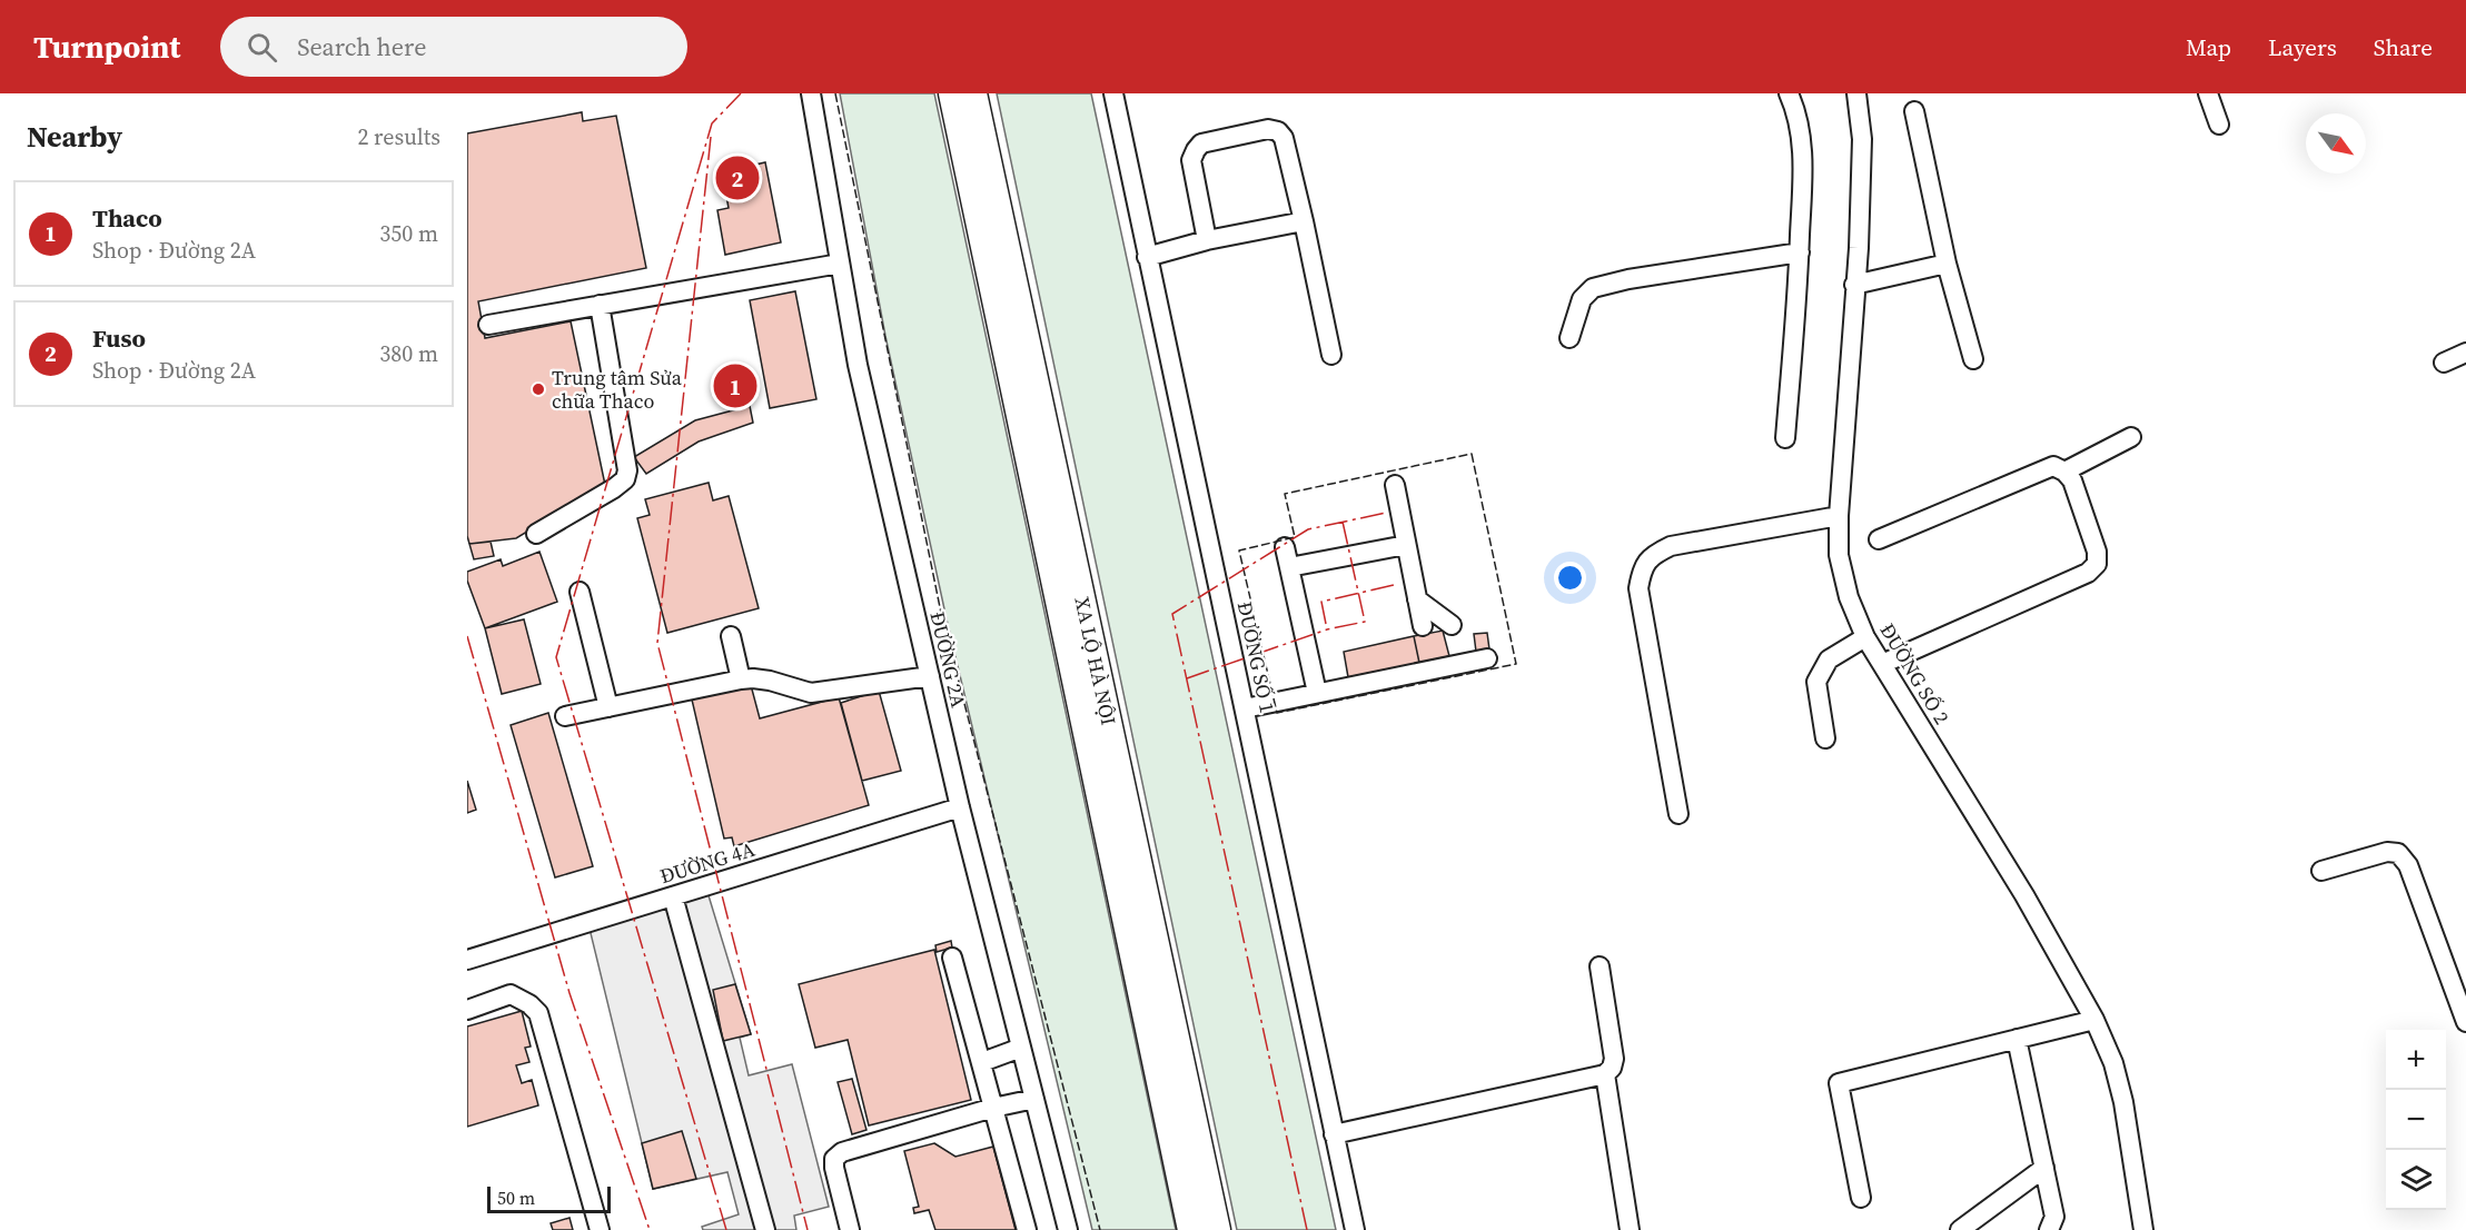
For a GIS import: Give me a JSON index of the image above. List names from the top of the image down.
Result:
{
  "streets": {
    "highway": ["XA LỘ HÀ NỘI"],
    "street": [
      "ĐƯỜNG SỐ 1",
      "ĐƯỜNG 2A",
      "ĐƯỜNG SỐ 2",
      "ĐƯỜNG 4A"
    ]
  },
  "crossings": [
    ["ĐƯỜNG 2A", "ĐƯỜNG 4A"]
  ],
  "places": ["Trung tâm Sửa chữa Thaco"],
  "scale_bar": "50 m",
  "north": "bottom right",
  "page": {
    "header": "Turnpoint",
    "search": "Search here",
    "nav": ["Map", "Layers", "Share"],
    "heading": ["Nearby", "2 results"],
    "pins": ["2", "1"],
    "list": [
      {
        "mark": "1",
        "name": "Thaco",
        "note": "Shop · Đường 2A",
        "value": "350 m"
      },
      {
        "mark": "2",
        "name": "Fuso",
        "note": "Shop · Đường 2A",
        "value": "380 m"
      }
    ],
    "map_buttons": ["+", "−"],
    "scale": "50 m"
  }
}
